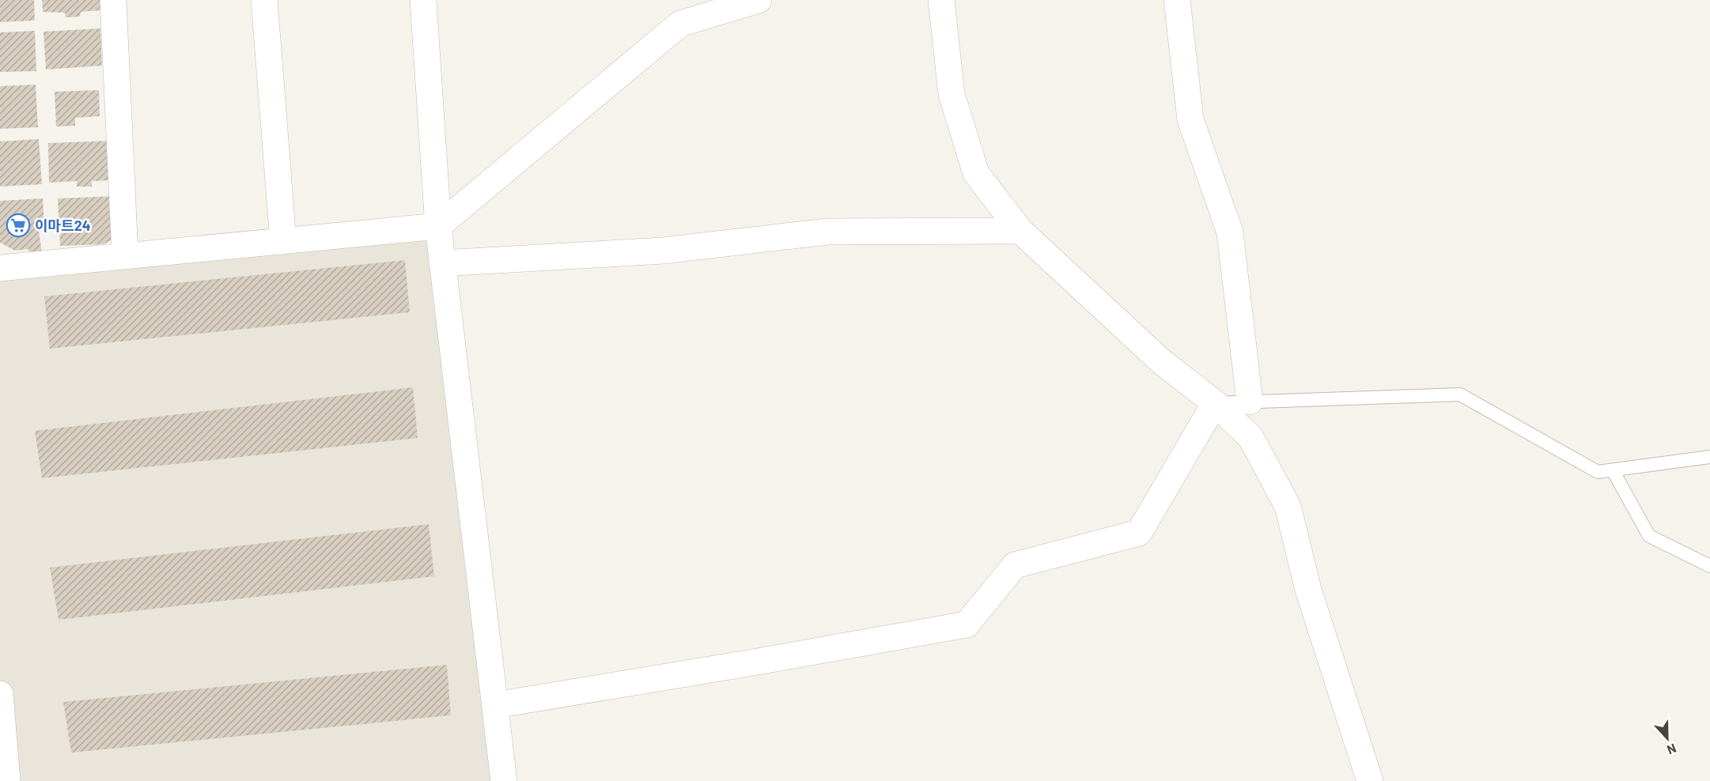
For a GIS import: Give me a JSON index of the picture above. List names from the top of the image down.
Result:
{
  "places": {
    "supermarket": ["이마트24"]
  },
  "north": "bottom"
}
